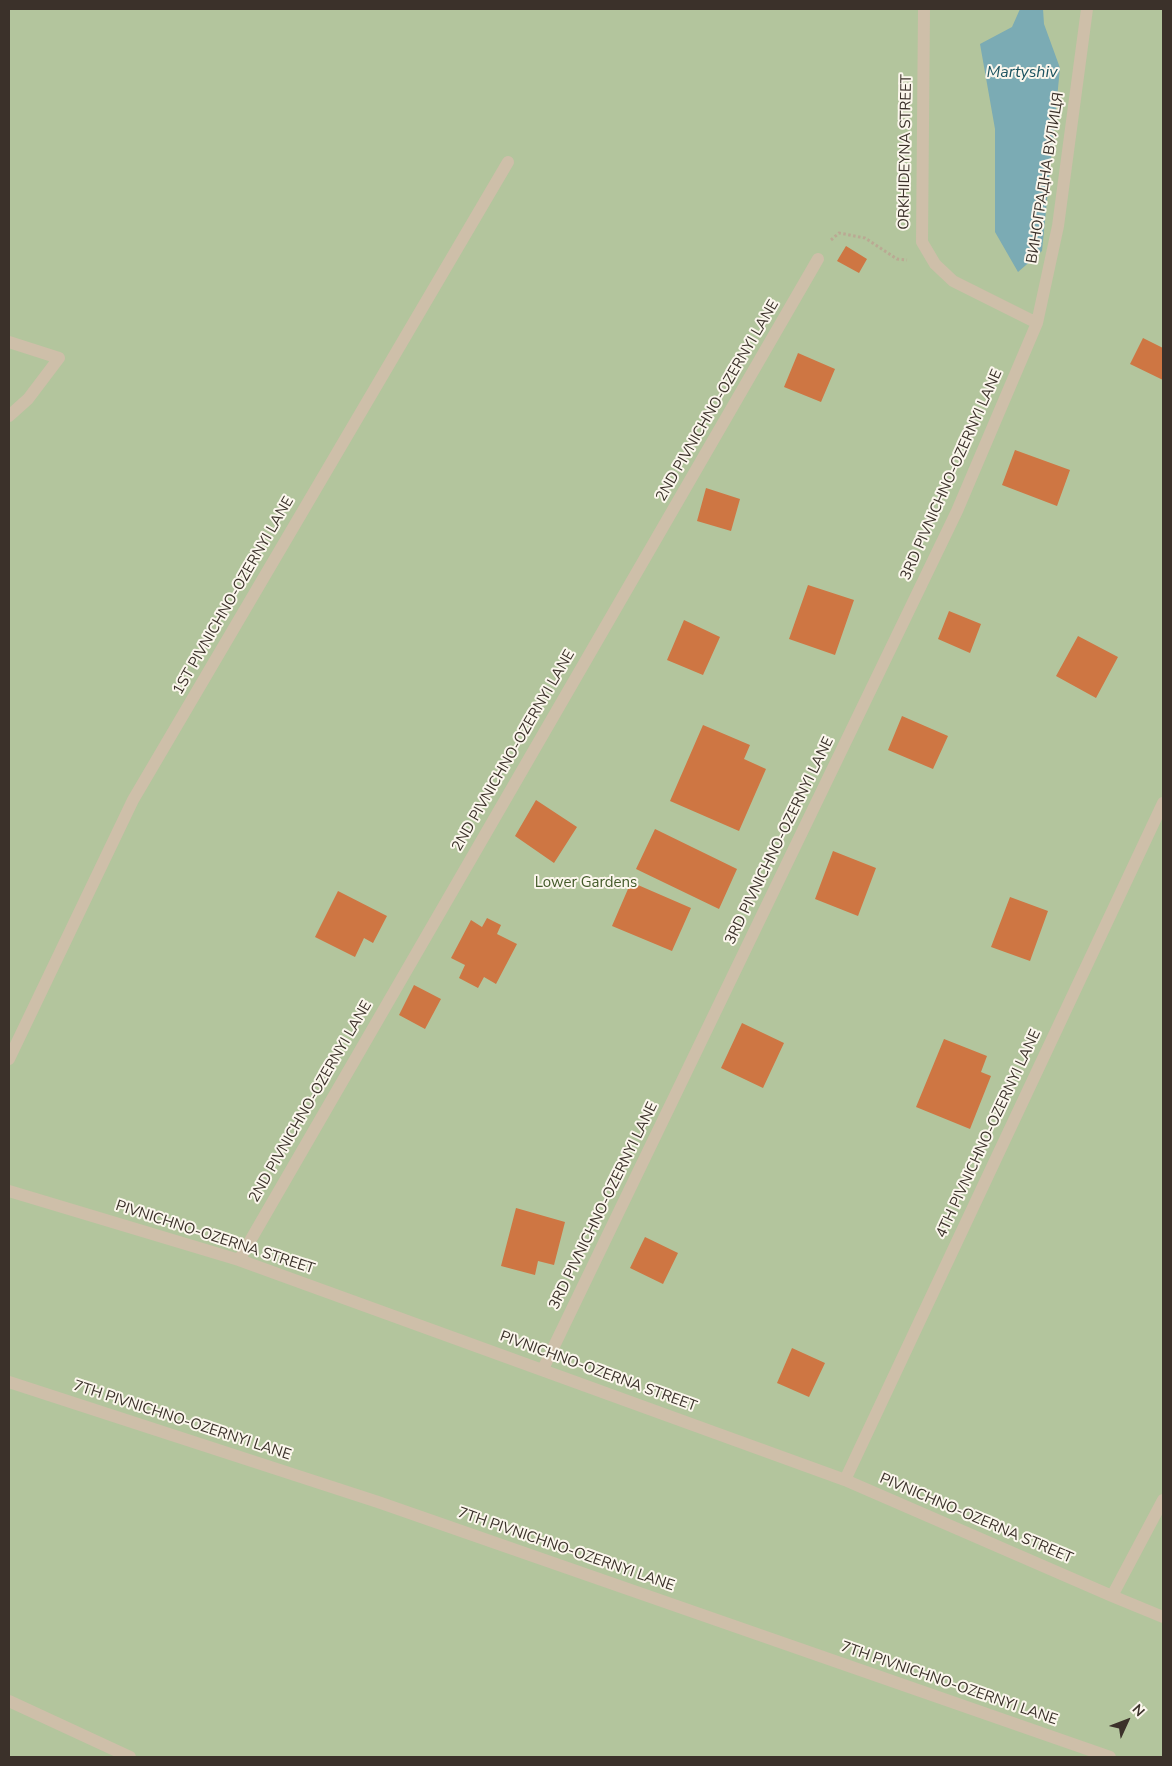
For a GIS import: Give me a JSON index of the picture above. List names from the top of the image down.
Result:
{
  "streets": {
    "street": [
      "ORKHIDEYNA STREET",
      "ВИНОГРАДНА ВУЛИЦЯ",
      "2ND PIVNICHNO-OZERNYI LANE",
      "3RD PIVNICHNO-OZERNYI LANE",
      "1ST PIVNICHNO-OZERNYI LANE",
      "4TH PIVNICHNO-OZERNYI LANE",
      "PIVNICHNO-OZERNA STREET",
      "7TH PIVNICHNO-OZERNYI LANE"
    ]
  },
  "crossings": [
    ["ORKHIDEYNA STREET", "ВИНОГРАДНА ВУЛИЦЯ"],
    ["ORKHIDEYNA STREET", "3RD PIVNICHNO-OZERNYI LANE"],
    ["ВИНОГРАДНА ВУЛИЦЯ", "3RD PIVNICHNO-OZERNYI LANE"],
    ["2ND PIVNICHNO-OZERNYI LANE", "PIVNICHNO-OZERNA STREET"],
    ["3RD PIVNICHNO-OZERNYI LANE", "PIVNICHNO-OZERNA STREET"],
    ["4TH PIVNICHNO-OZERNYI LANE", "PIVNICHNO-OZERNA STREET"]
  ],
  "water": ["Martyshiv"],
  "parks": ["Lower Gardens"],
  "north": "top right"
}
